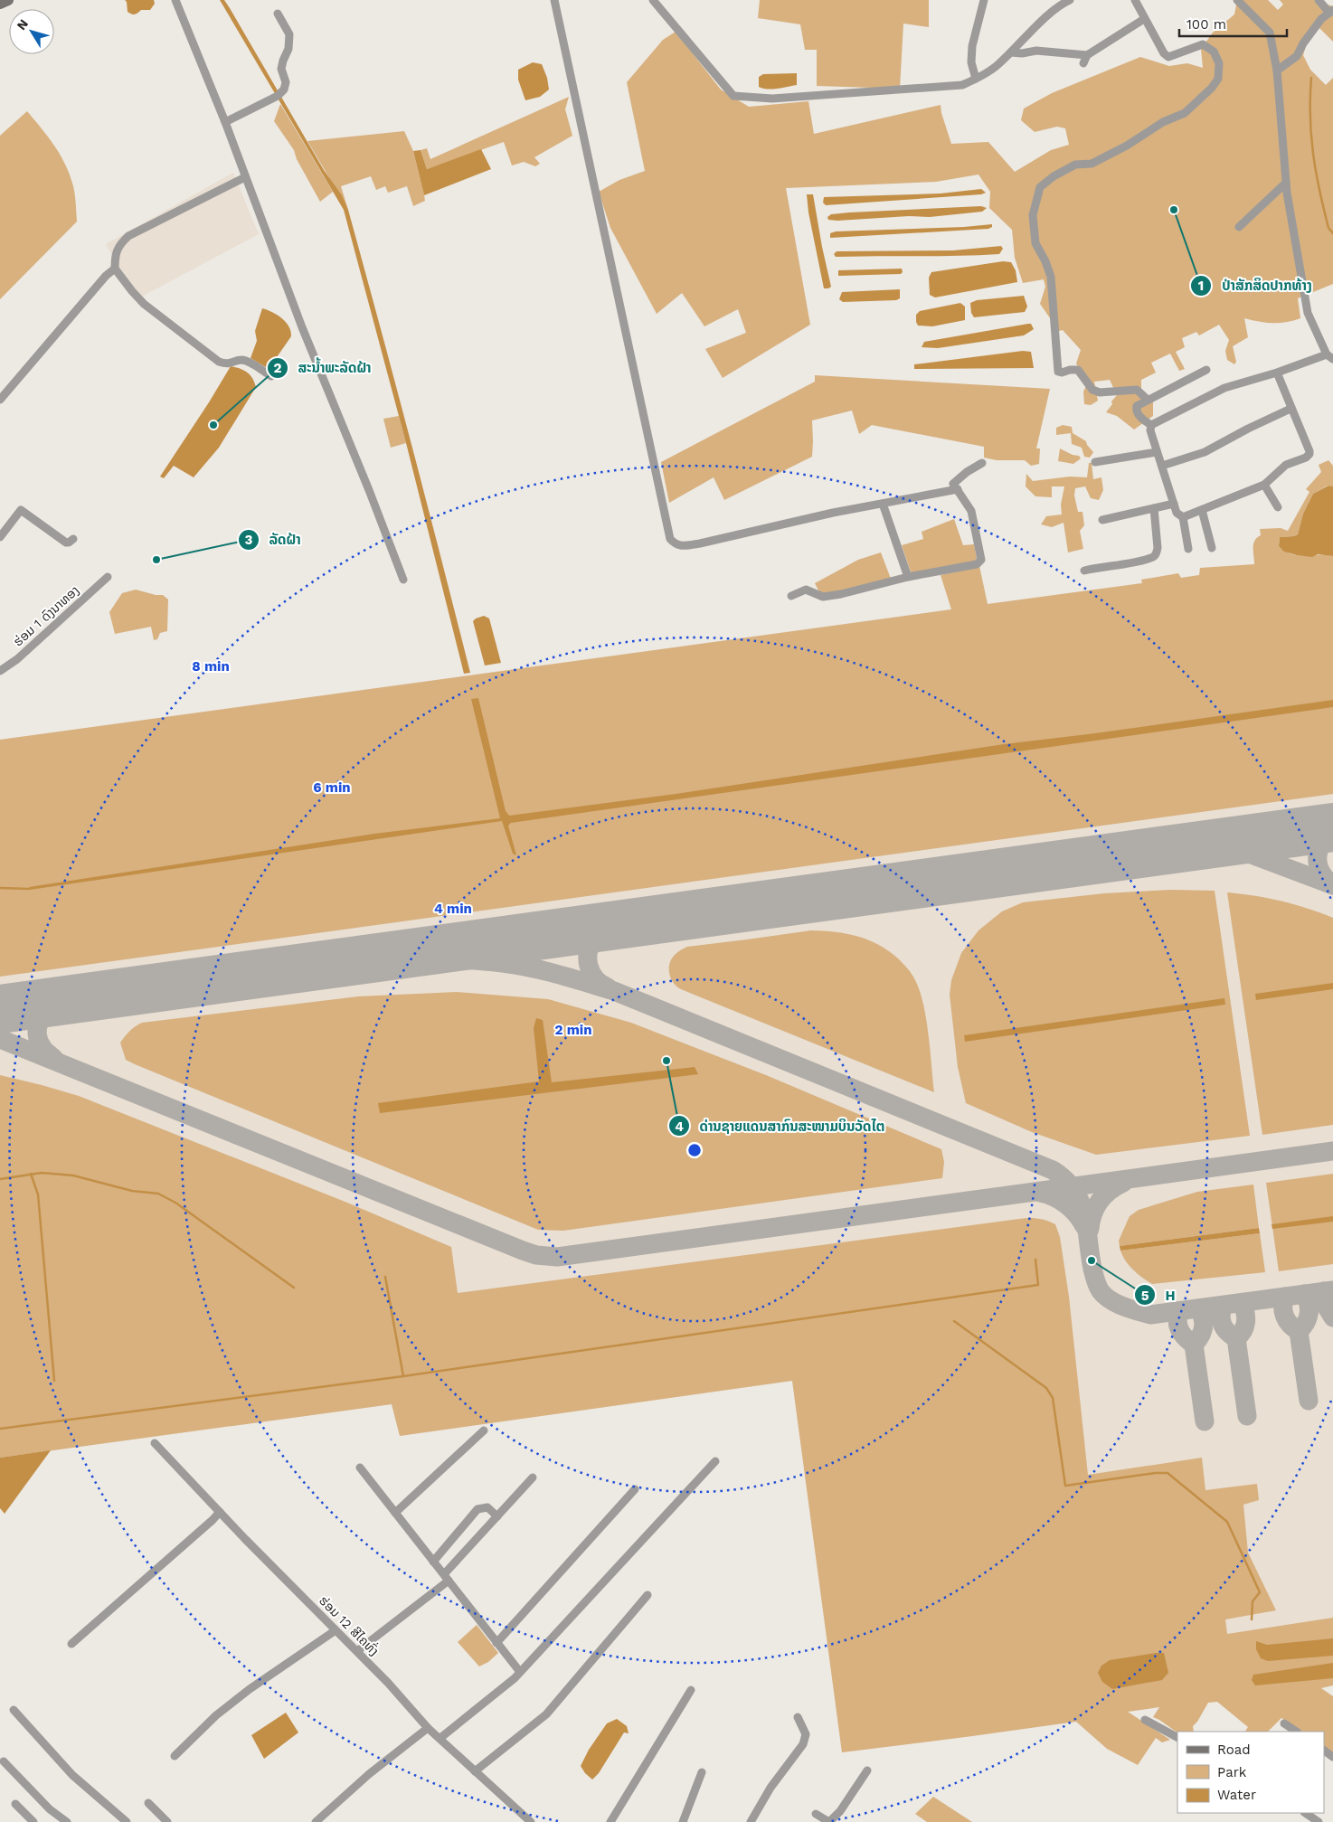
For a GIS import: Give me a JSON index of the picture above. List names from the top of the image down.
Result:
{
  "streets": {
    "street": ["ຮ່ອມ 1 ດົງນາທອງ", "ຮ່ອມ 12 ສີໄຄທົ່ງ"]
  },
  "places": [
    "ປ່າສັກສິດປາກທ້າງ",
    "ສະນ້ຳພະລັດຝ້າ",
    "ລັດຝ້າ",
    "ດ່ານຊາຍແດນສາກົນສະໜາມບິນວັດໄຕ",
    "H"
  ],
  "legend": ["Road", "Park", "Water"],
  "scale_bar": "100 m",
  "north": "top left",
  "rings": [
    "8 min",
    "6 min",
    "4 min",
    "2 min"
  ]
}
